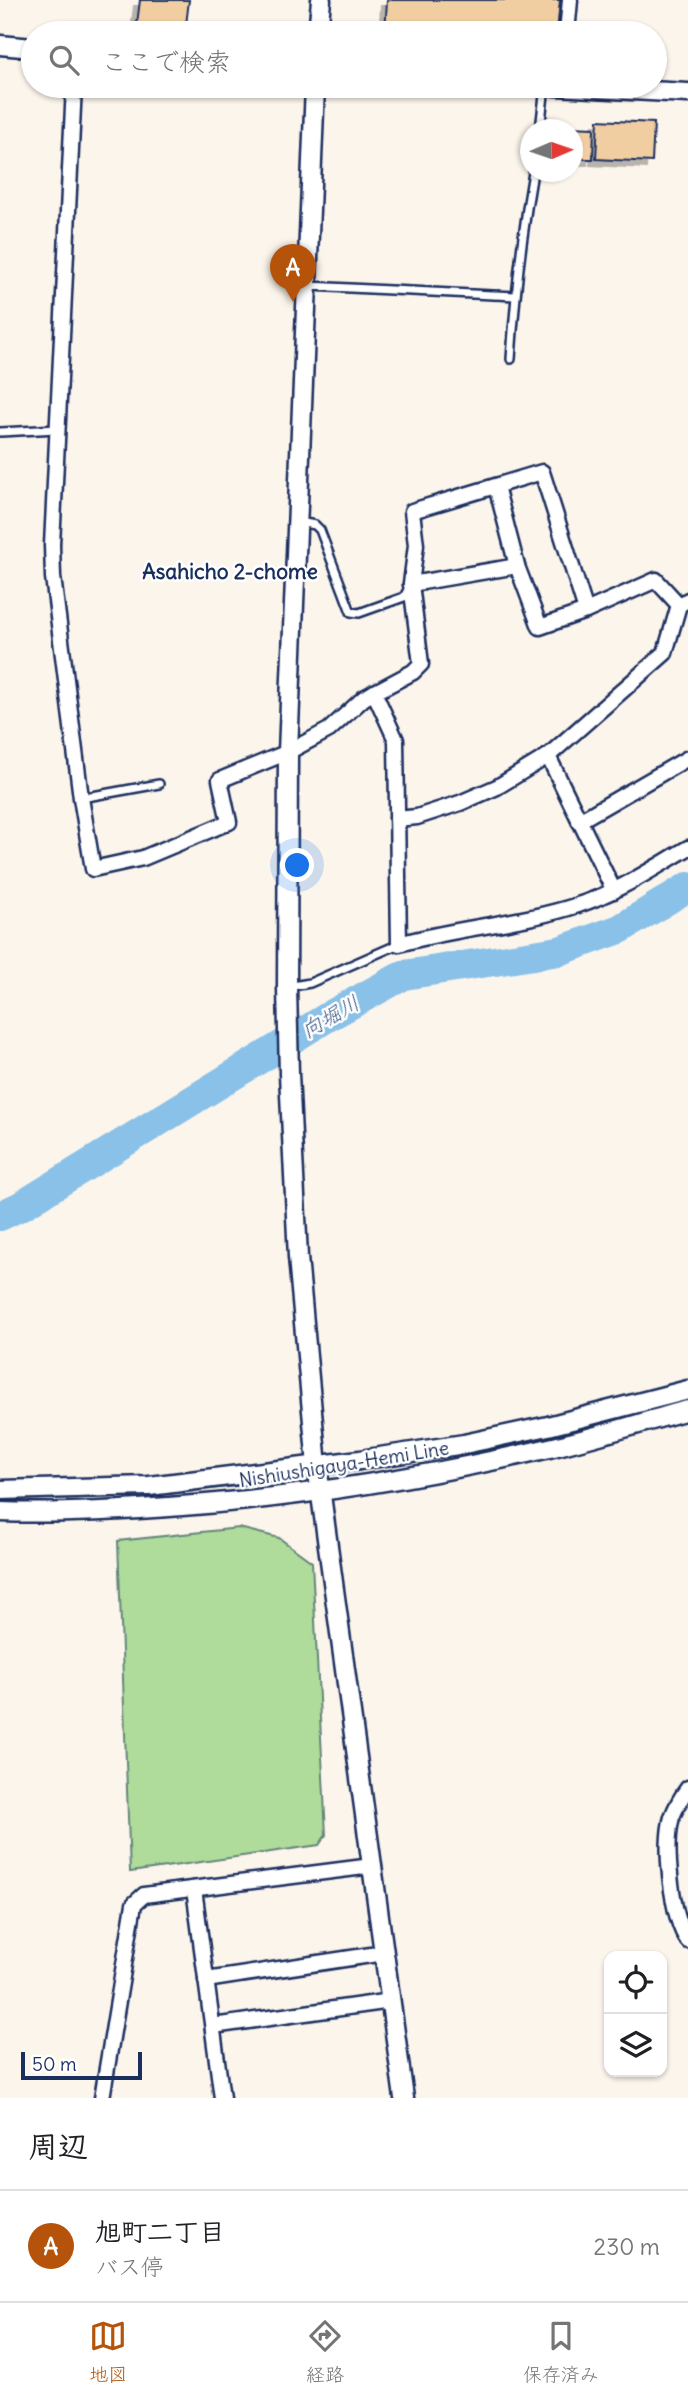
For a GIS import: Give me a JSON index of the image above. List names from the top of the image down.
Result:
{
  "streets": {
    "street": ["Nishiushigaya-Hemi Line"]
  },
  "districts": ["Asahicho 2-chome"],
  "water": ["向堀川"],
  "scale_bar": "50 m",
  "north": "right",
  "page": {
    "search": "ここで検索",
    "pins": "A",
    "scale": "50 m",
    "heading": "周辺",
    "list": [
      {
        "mark": "A",
        "name": "旭町二丁目",
        "note": "バス停",
        "value": "230 m"
      }
    ],
    "nav": ["地図", "経路", "保存済み"]
  }
}
